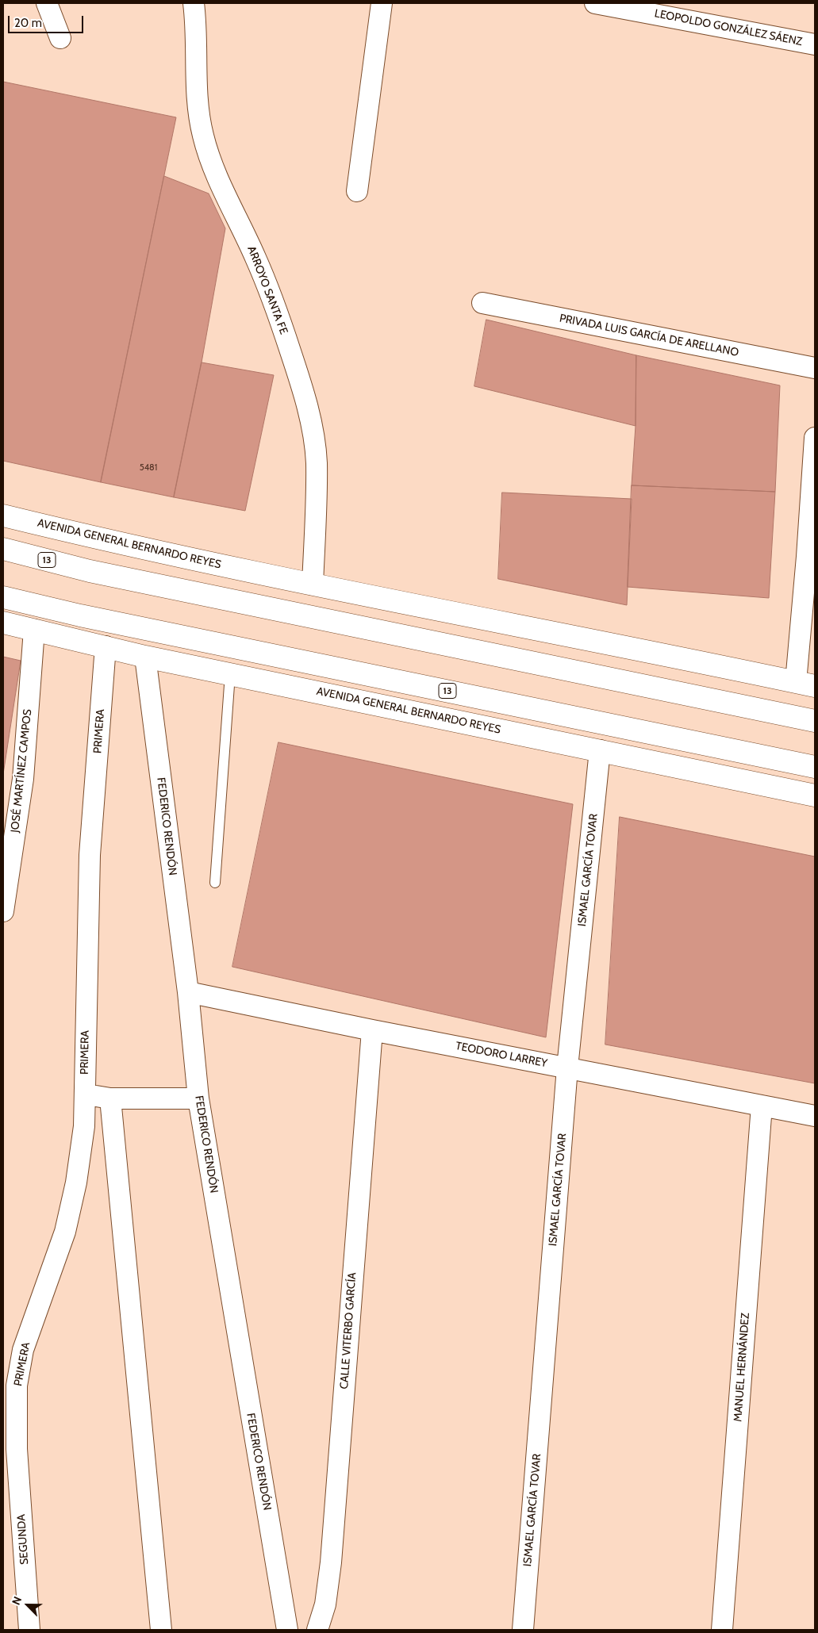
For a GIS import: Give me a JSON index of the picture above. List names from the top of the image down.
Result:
{
  "streets": {
    "main road": ["AVENIDA GENERAL BERNARDO REYES", "13"],
    "street": [
      "LEOPOLDO GONZÁLEZ SÁENZ",
      "ARROYO SANTA FE",
      "PRIVADA LUIS GARCÍA DE ARELLANO",
      "PRIMERA",
      "JOSÉ MARTÍNEZ CAMPOS",
      "FEDERICO RENDÓN",
      "ISMAEL GARCÍA TOVAR",
      "TEODORO LARREY",
      "CALLE VITERBO GARCÍA",
      "MANUEL HERNÁNDEZ",
      "SEGUNDA"
    ]
  },
  "crossings": [
    ["ARROYO SANTA FE", "AVENIDA GENERAL BERNARDO REYES"],
    ["AVENIDA GENERAL BERNARDO REYES", "PRIMERA"],
    ["AVENIDA GENERAL BERNARDO REYES", "JOSÉ MARTÍNEZ CAMPOS"],
    ["AVENIDA GENERAL BERNARDO REYES", "FEDERICO RENDÓN"],
    ["AVENIDA GENERAL BERNARDO REYES", "ISMAEL GARCÍA TOVAR"],
    ["PRIMERA", "SEGUNDA"],
    ["FEDERICO RENDÓN", "TEODORO LARREY"],
    ["ISMAEL GARCÍA TOVAR", "TEODORO LARREY"],
    ["TEODORO LARREY", "CALLE VITERBO GARCÍA"],
    ["TEODORO LARREY", "MANUEL HERNÁNDEZ"]
  ],
  "house_numbers": ["5481"],
  "scale_bar": "20 m",
  "north": "top left"
}
